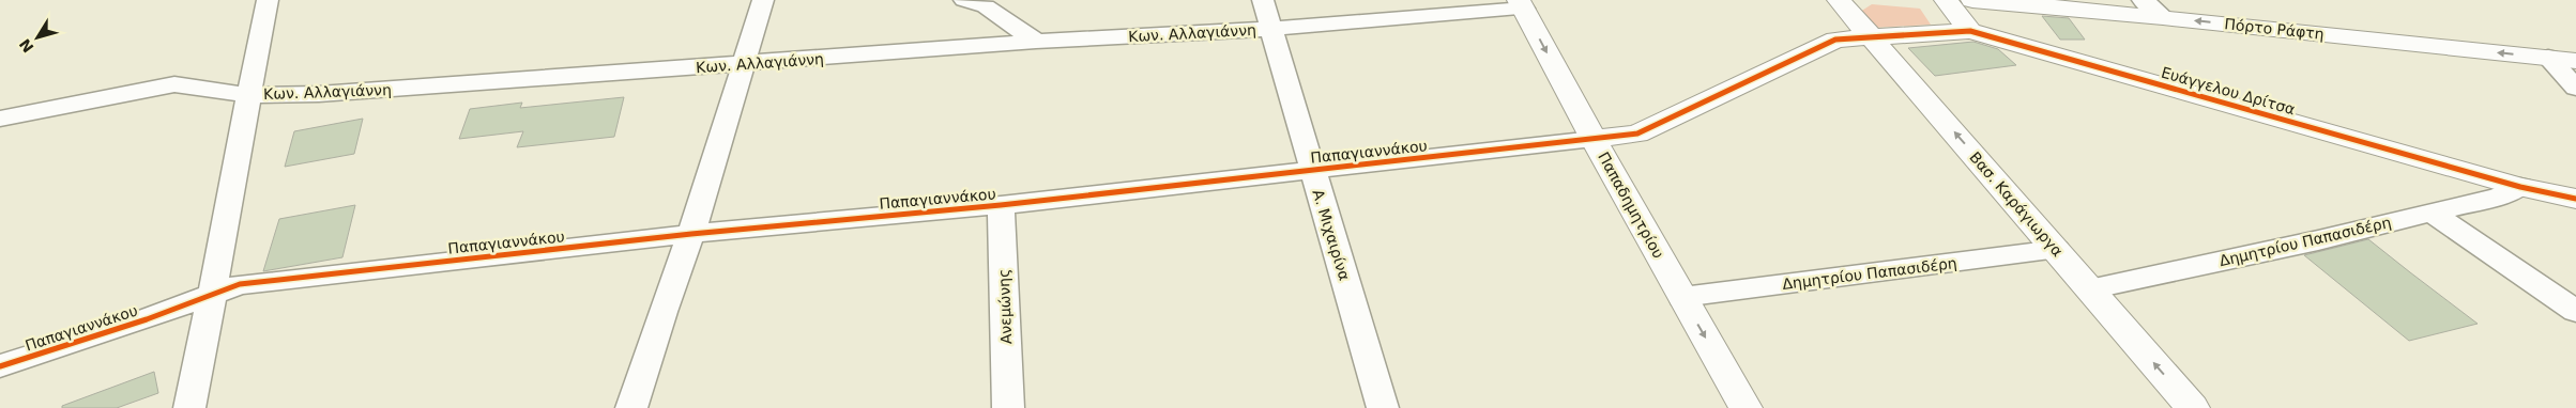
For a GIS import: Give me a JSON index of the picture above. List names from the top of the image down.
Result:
{
  "streets": {
    "main road": [
      "Πόρτο Ράφτη",
      "Ευάγγελου Δρίτσα",
      "Παπαγιαννάκου",
      "Βασ. Καράγιωργα",
      "Παπαδημητρίου"
    ],
    "street": [
      "Κων. Αλλαγιάννη",
      "Α. Μιχαιρίνα",
      "Δημητρίου Παπασιδέρη",
      "Ανεμώνης"
    ]
  },
  "crossings": [
    ["Κων. Αλλαγιάννη", "Παπαδημητρίου"],
    ["Κων. Αλλαγιάννη", "Α. Μιχαιρίνα"],
    ["Ευάγγελου Δρίτσα", "Παπαγιαννάκου"],
    ["Ευάγγελου Δρίτσα", "Βασ. Καράγιωργα"],
    ["Ευάγγελου Δρίτσα", "Δημητρίου Παπασιδέρη"],
    ["Παπαγιαννάκου", "Βασ. Καράγιωργα"],
    ["Παπαγιαννάκου", "Παπαδημητρίου"],
    ["Παπαγιαννάκου", "Α. Μιχαιρίνα"],
    ["Παπαγιαννάκου", "Ανεμώνης"],
    ["Βασ. Καράγιωργα", "Δημητρίου Παπασιδέρη"],
    ["Παπαδημητρίου", "Δημητρίου Παπασιδέρη"]
  ],
  "one_way": ["Πόρτο Ράφτη", "Βασ. Καράγιωργα", "Παπαδημητρίου"],
  "north": "bottom left"
}
